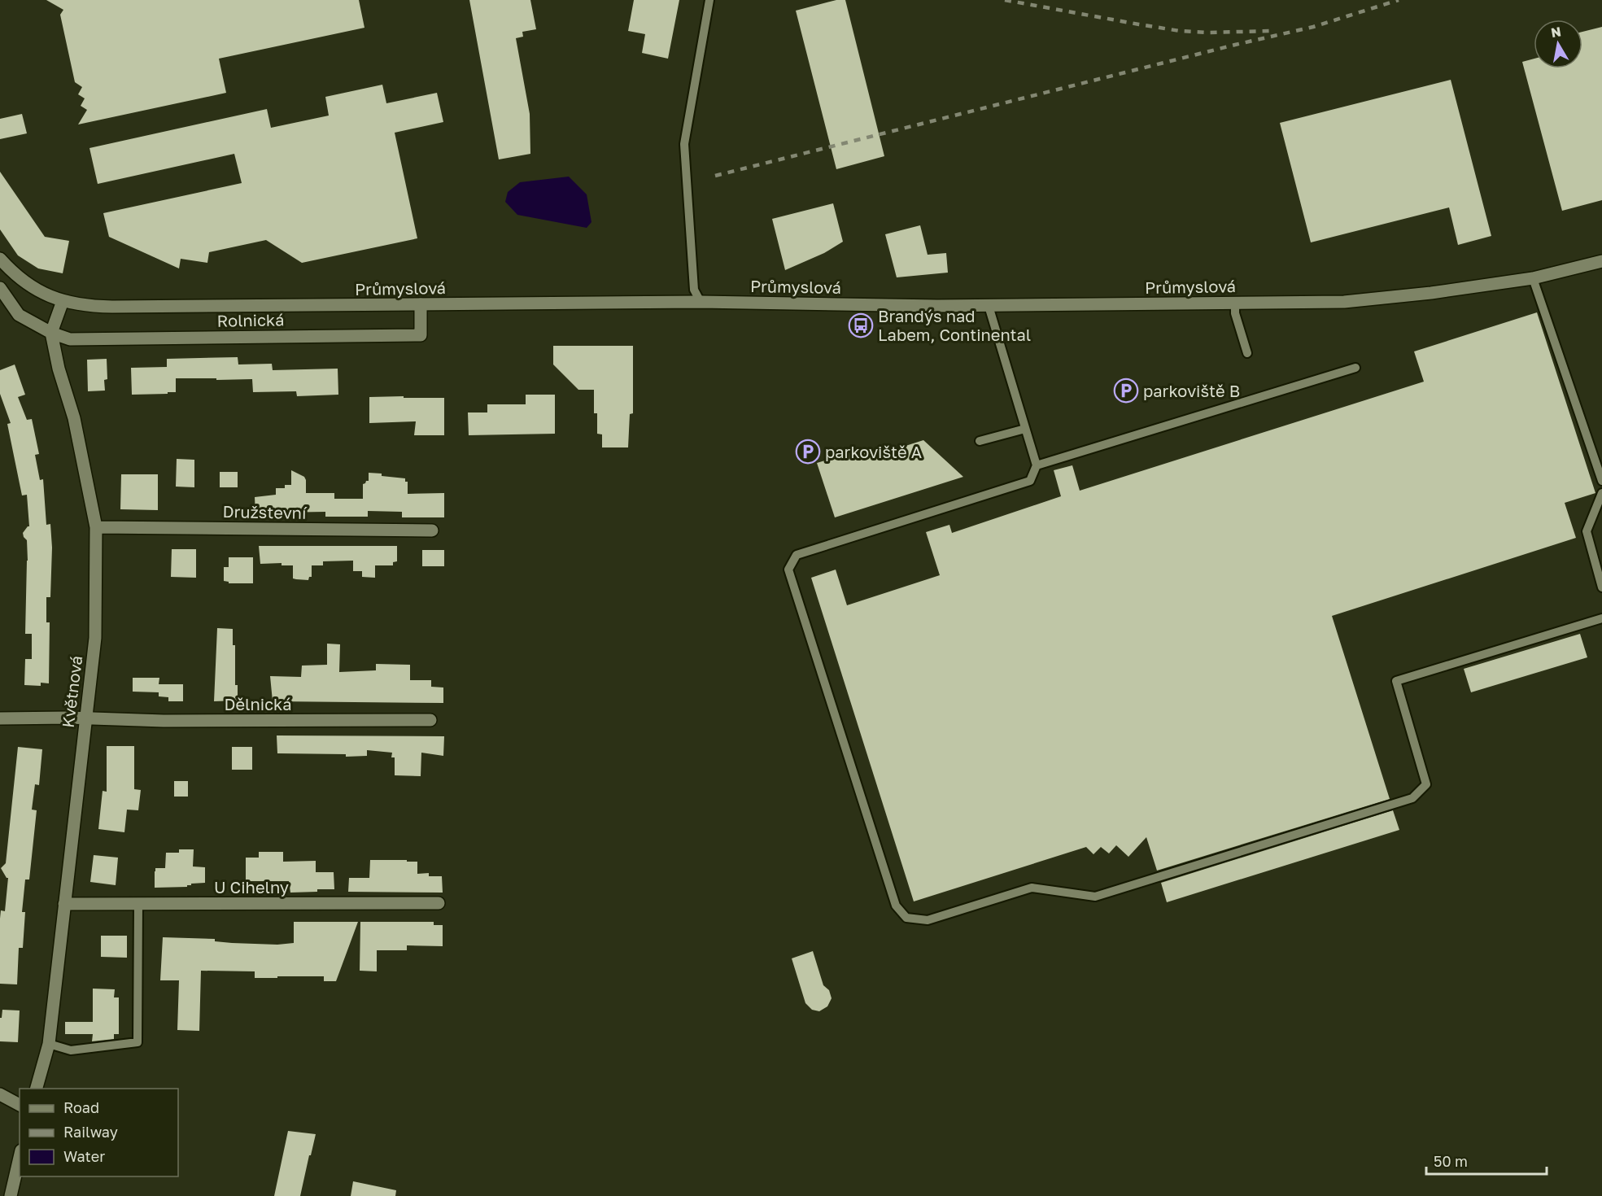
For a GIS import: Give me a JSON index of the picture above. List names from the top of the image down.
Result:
{
  "streets": {
    "street": [
      "Průmyslová",
      "Rolnická",
      "Družstevní",
      "Květnová",
      "Dělnická",
      "U Cihelny"
    ]
  },
  "crossings": [
    ["Průmyslová", "Rolnická"],
    ["Rolnická", "Květnová"],
    ["Družstevní", "Květnová"],
    ["Květnová", "Dělnická"],
    ["Květnová", "U Cihelny"]
  ],
  "places": {
    "bus stop": ["Brandýs nad Labem, Continental"],
    "parking": ["parkoviště B", "parkoviště A"]
  },
  "legend": ["Road", "Railway", "Water"],
  "scale_bar": "50 m",
  "north": "top"
}
